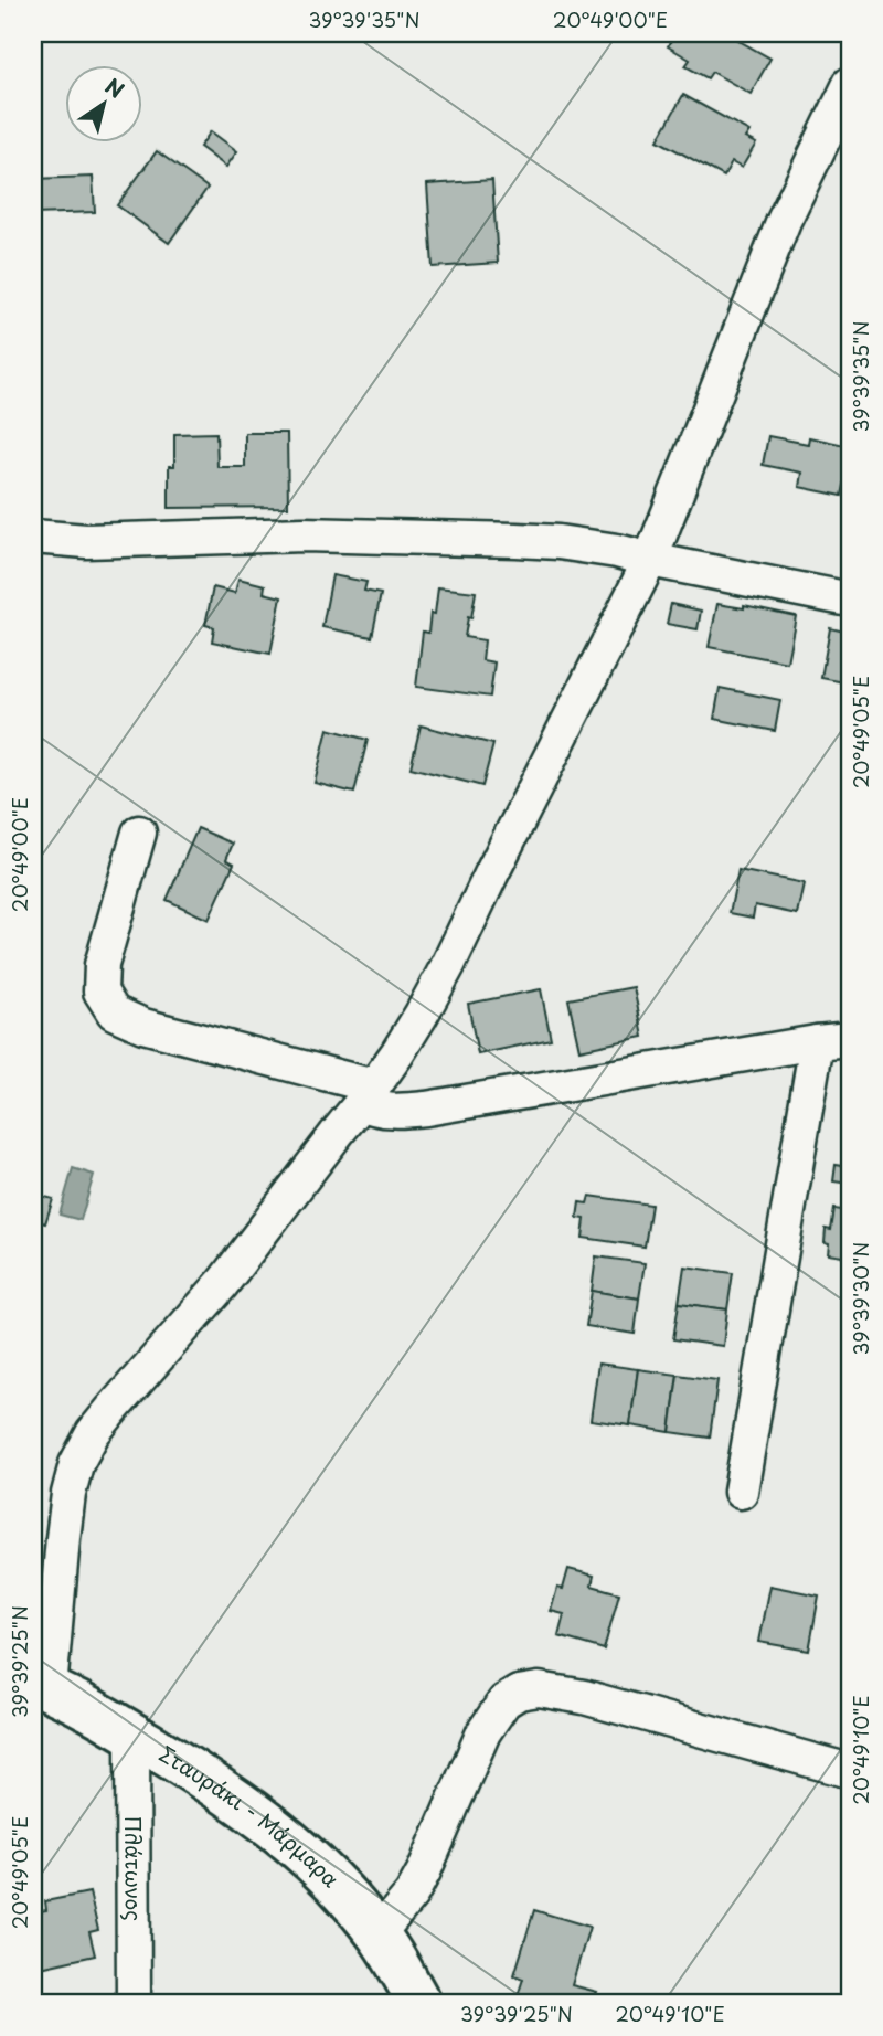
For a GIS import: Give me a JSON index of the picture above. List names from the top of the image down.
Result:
{
  "streets": {
    "street": ["Σταυράκι - Μάρμαρα", "Πλάτωνος"]
  },
  "crossings": [
    ["Σταυράκι - Μάρμαρα", "Πλάτωνος"]
  ],
  "north": "top right",
  "coordinates": [
    "39°39'35\"N",
    "20°49'00\"E",
    "20°49'05\"E",
    "39°39'30\"N",
    "39°39'25\"N",
    "20°49'10\"E"
  ]
}
